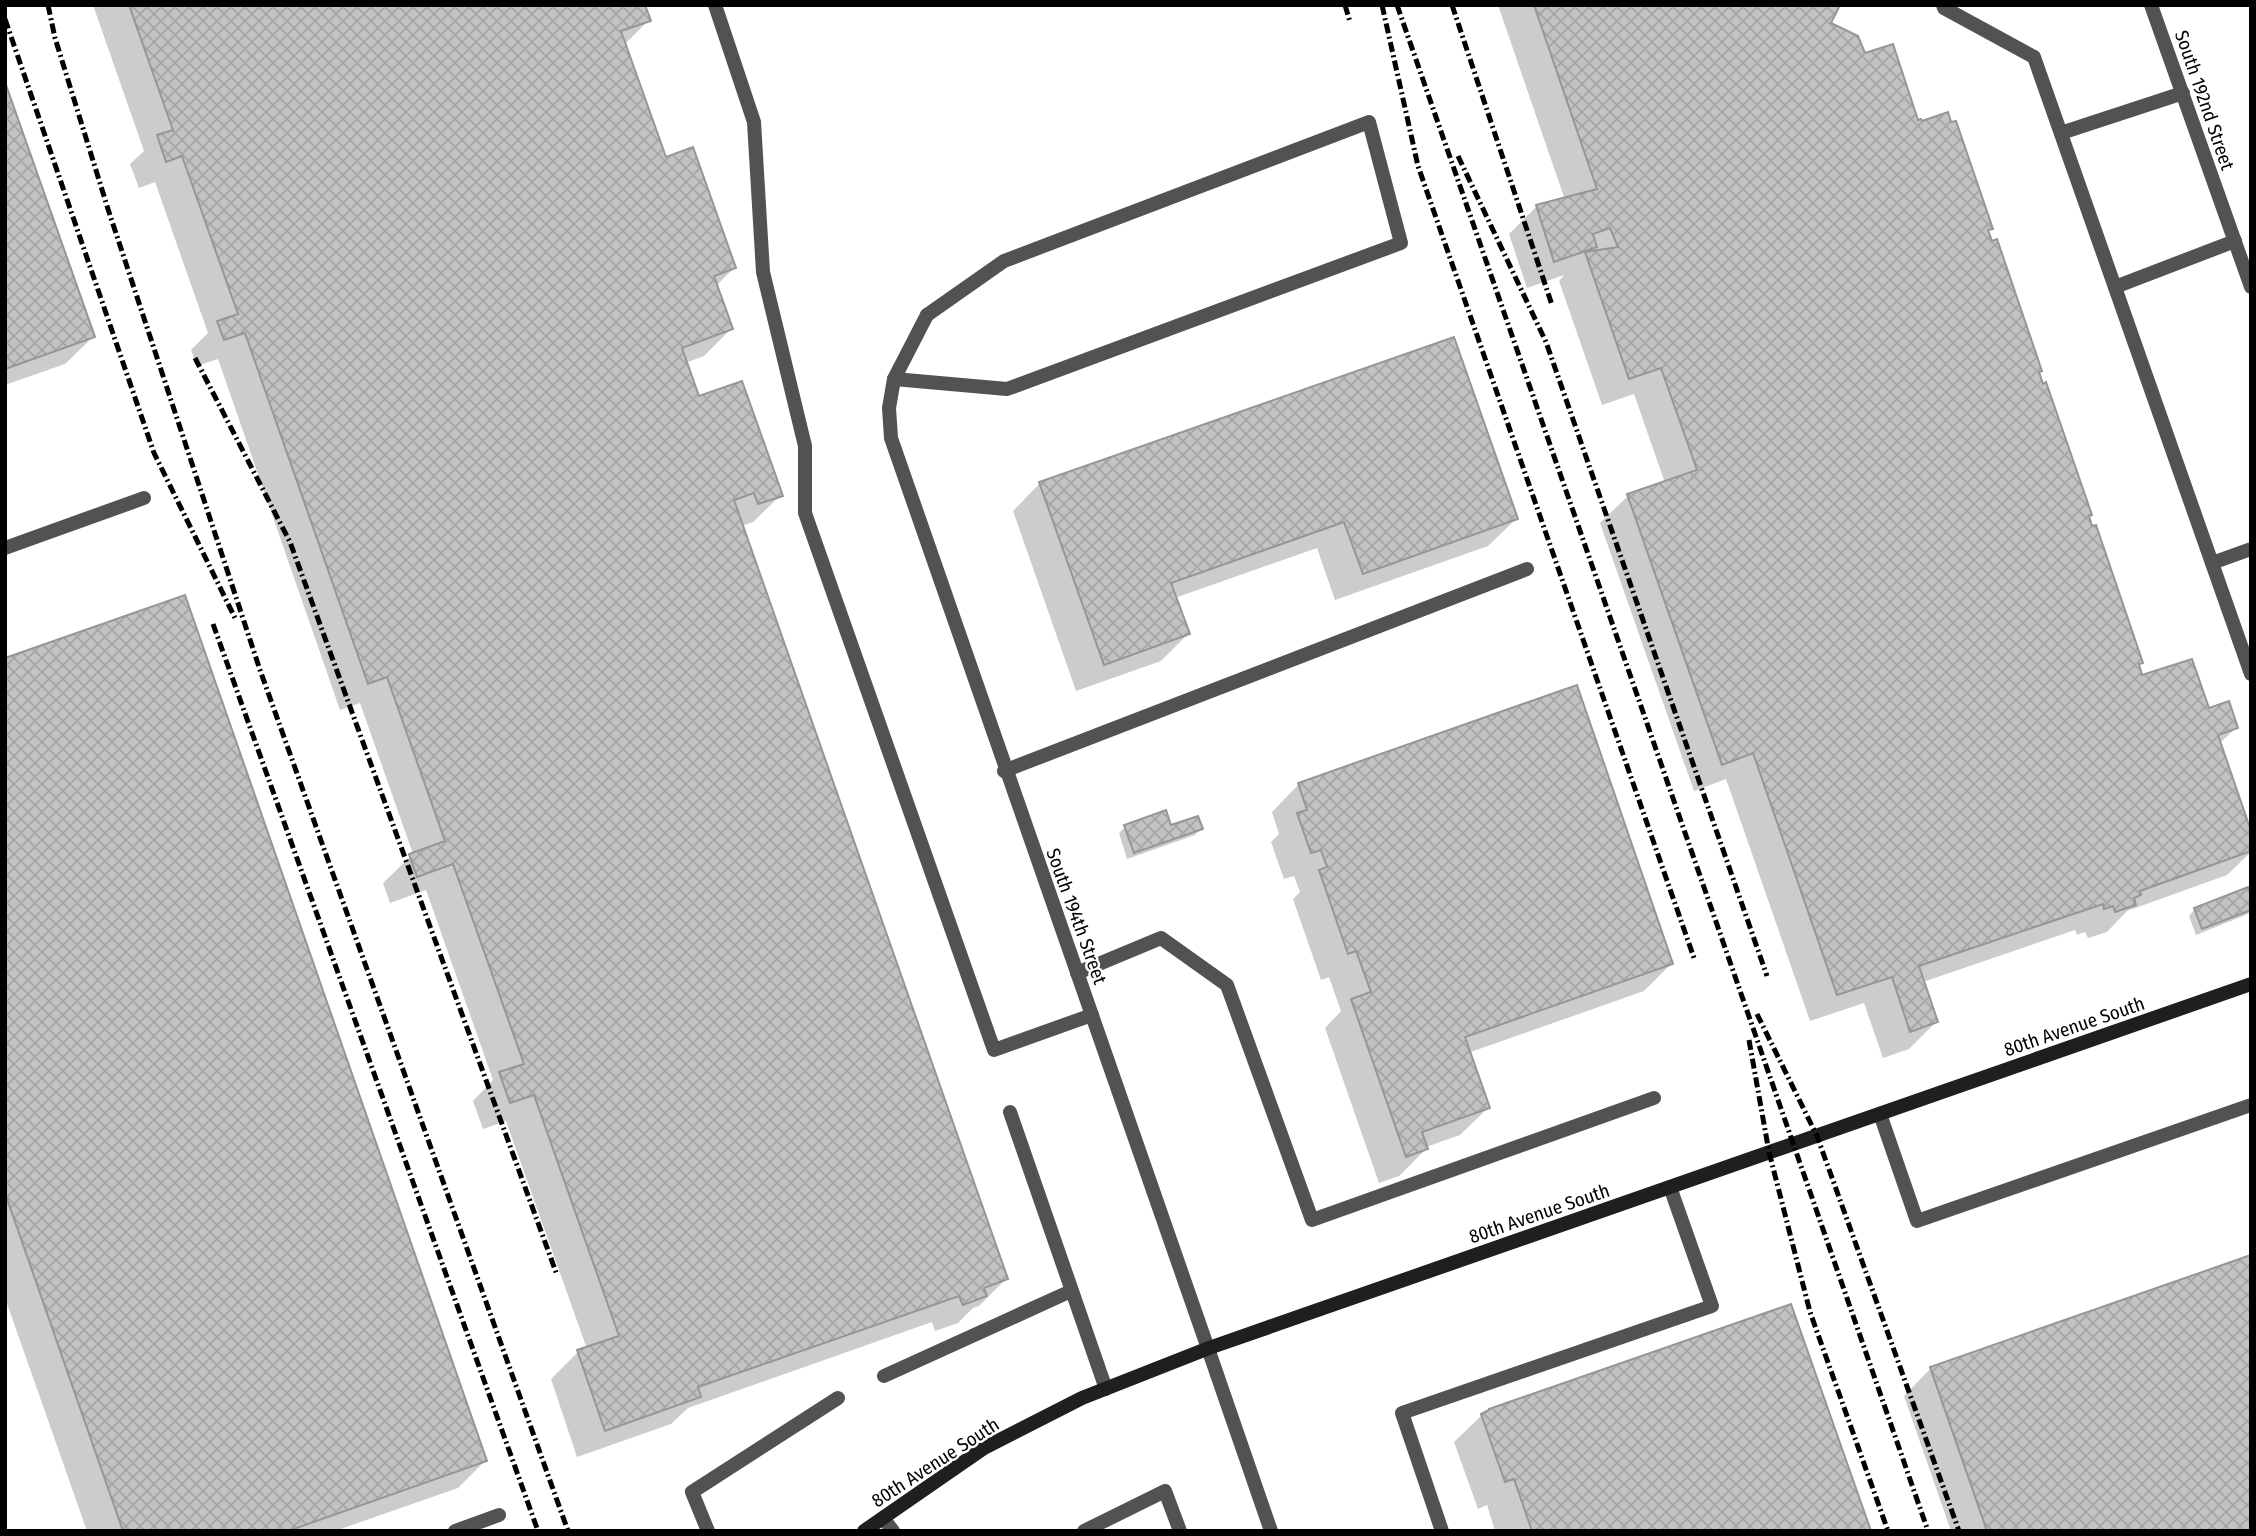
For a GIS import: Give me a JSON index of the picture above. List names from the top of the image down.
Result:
{
  "streets": {
    "street": ["South 192nd Street", "South 194th Street", "80th Avenue South"]
  },
  "crossings": [
    ["South 194th Street", "80th Avenue South"]
  ]
}
